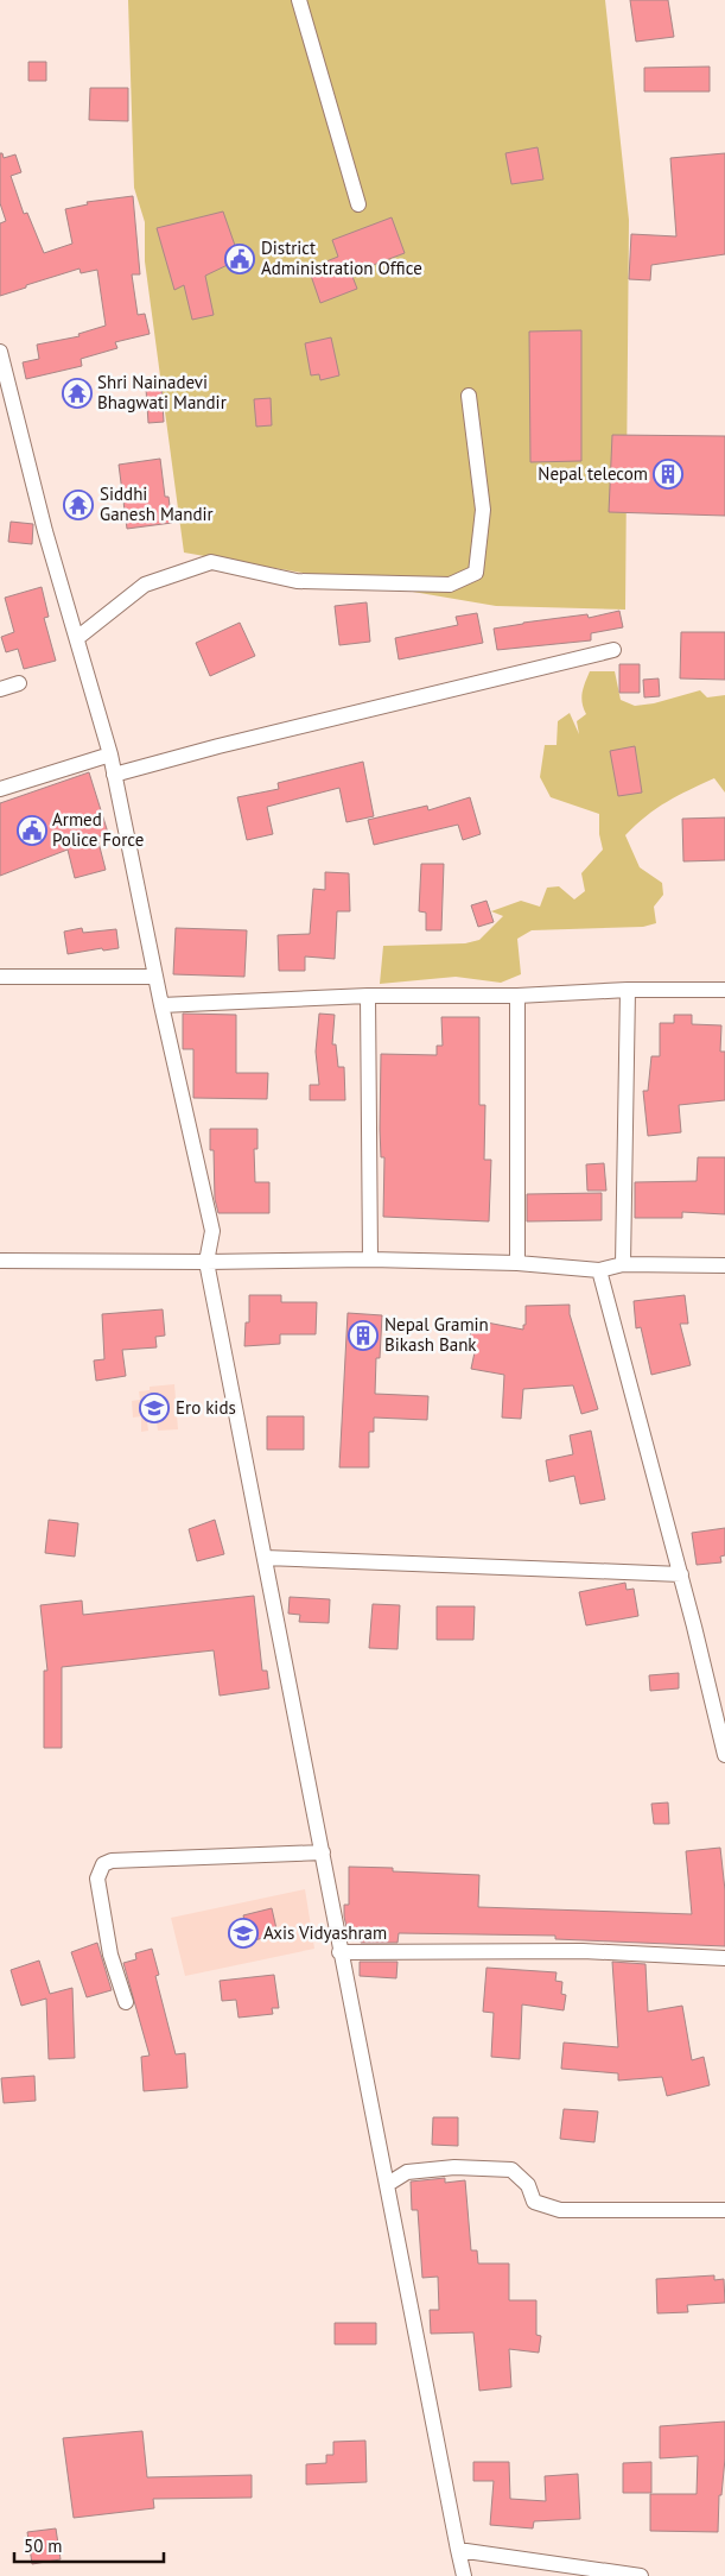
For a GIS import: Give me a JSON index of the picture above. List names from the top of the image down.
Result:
{
  "places": {
    "public building": ["District Administration Office", "Armed Police Force"],
    "temple": ["Shri Nainadevi Bhagwati Mandir", "Siddhi Ganesh Mandir"],
    "building": ["Nepal telecom", "Nepal Gramin Bikash Bank"],
    "school or university": ["Ero kids", "Axis Vidyashram"]
  },
  "scale_bar": "50 m"
}
